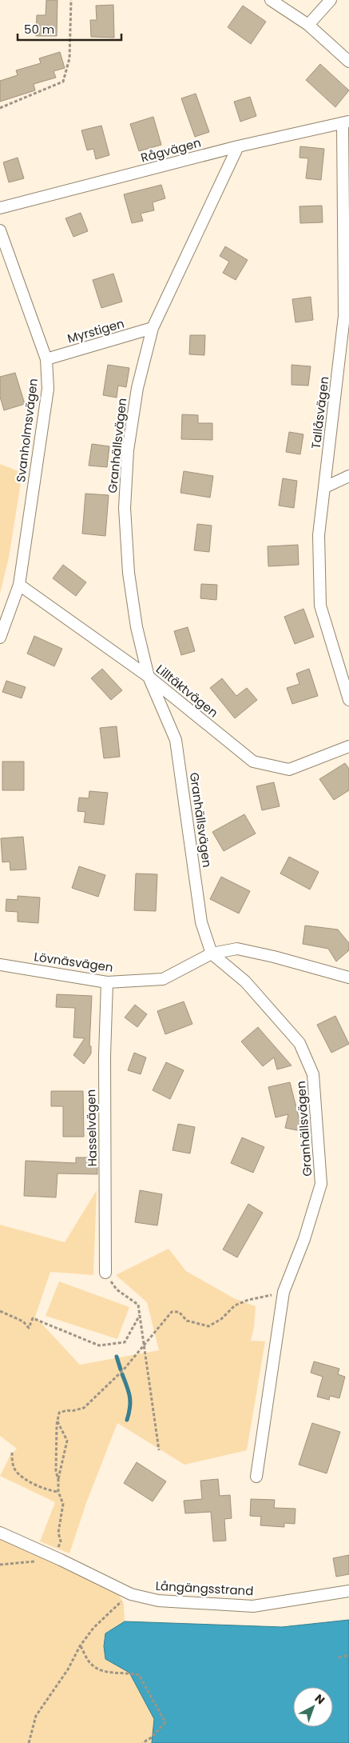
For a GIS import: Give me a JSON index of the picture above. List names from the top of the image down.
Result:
{
  "streets": {
    "street": [
      "Rågvägen",
      "Myrstigen",
      "Tallåsvägen",
      "Svanholmsvägen",
      "Granhällsvägen",
      "Lilltäktvägen",
      "Lövnäsvägen",
      "Hasselvägen",
      "Långängsstrand"
    ]
  },
  "crossings": [
    ["Rågvägen", "Tallåsvägen"],
    ["Rågvägen", "Granhällsvägen"],
    ["Myrstigen", "Svanholmsvägen"],
    ["Myrstigen", "Granhällsvägen"],
    ["Svanholmsvägen", "Lilltäktvägen"],
    ["Granhällsvägen", "Lilltäktvägen"],
    ["Granhällsvägen", "Lövnäsvägen"],
    ["Lövnäsvägen", "Hasselvägen"]
  ],
  "scale_bar": "50 m",
  "north": "top right"
}
